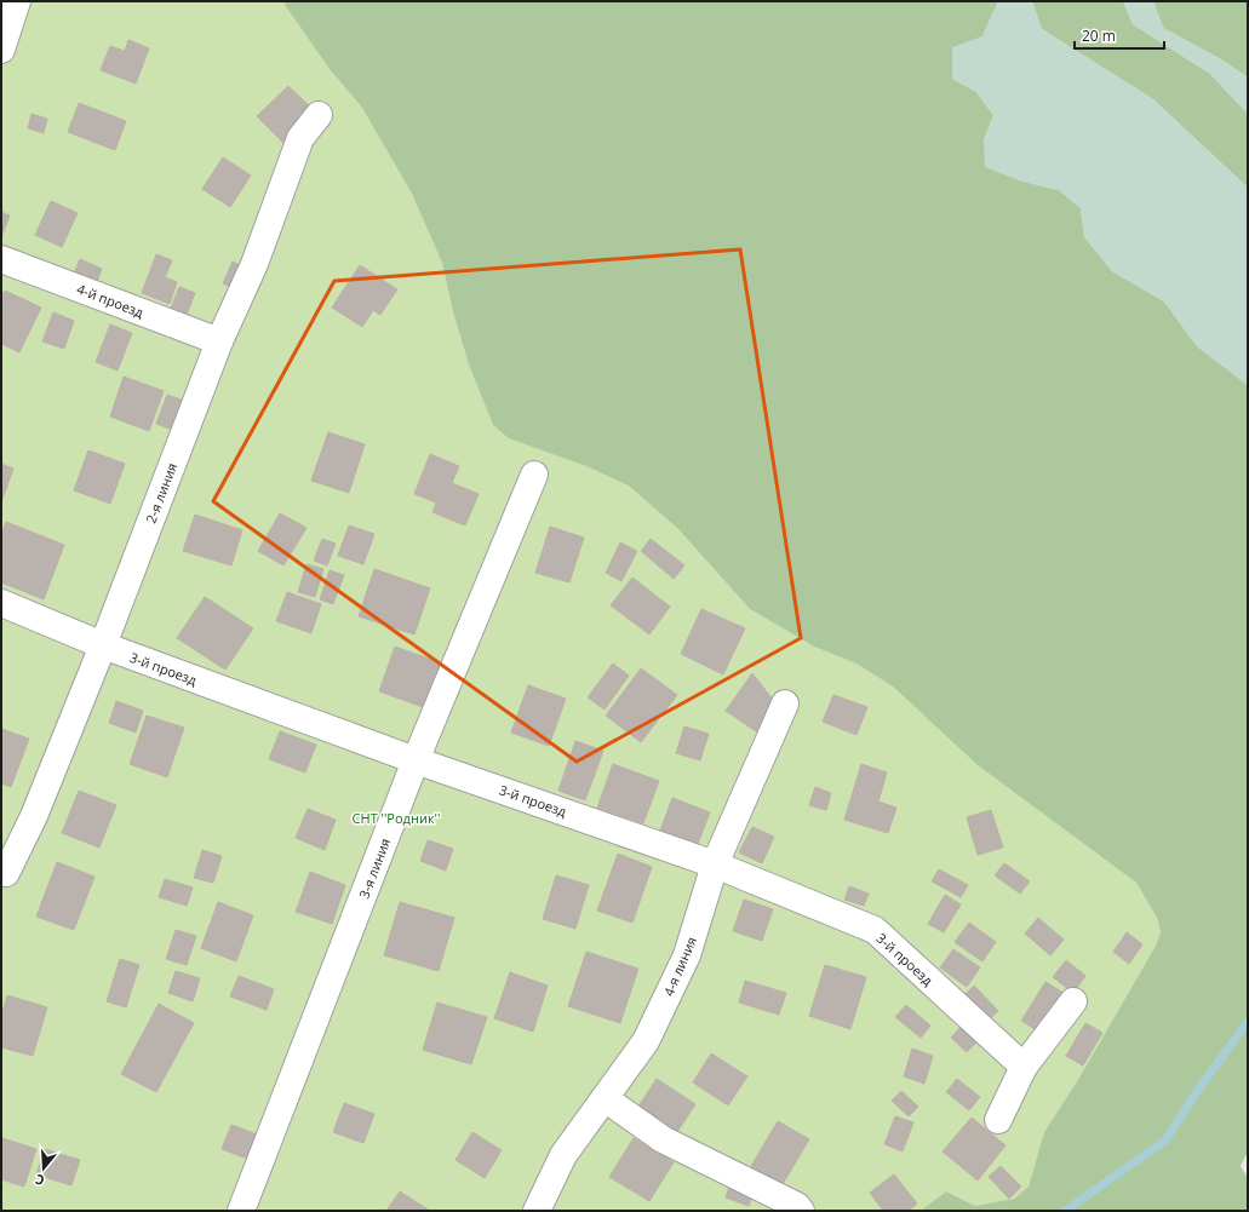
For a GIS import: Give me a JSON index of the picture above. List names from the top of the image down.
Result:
{
  "streets": {
    "street": [
      "4-й проезд",
      "2-я линия",
      "3-й проезд",
      "3-я линия",
      "4-я линия"
    ]
  },
  "crossings": [
    ["4-й проезд", "2-я линия"],
    ["2-я линия", "3-й проезд"],
    ["3-й проезд", "3-я линия"],
    ["3-й проезд", "4-я линия"]
  ],
  "parks": ["СНТ ''Родник''"],
  "scale_bar": "20 m",
  "north": "bottom"
}
